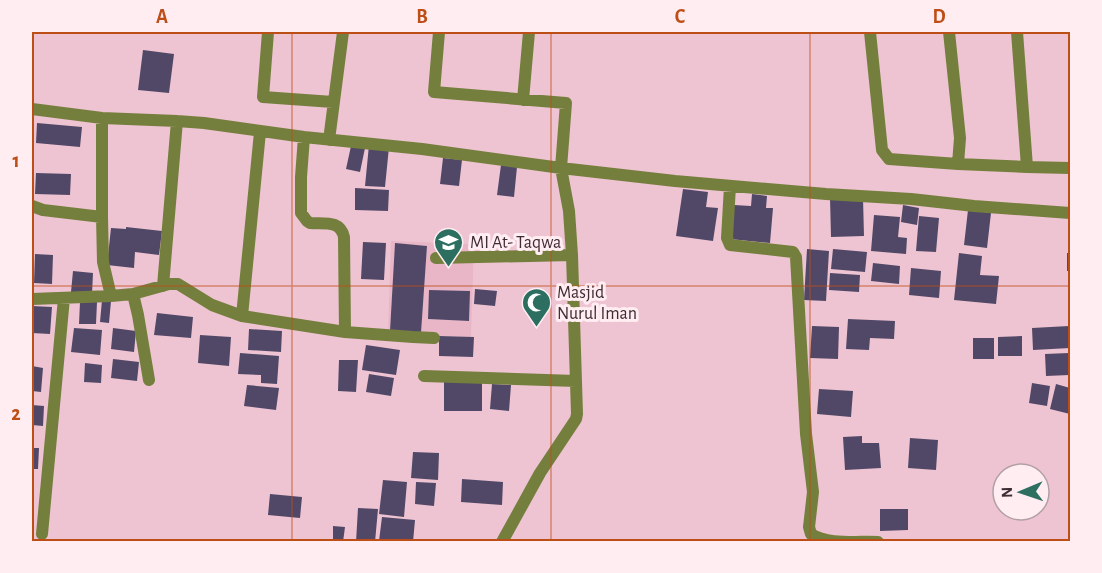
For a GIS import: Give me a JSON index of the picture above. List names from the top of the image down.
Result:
{
  "places": {
    "school or university": ["MI At- Taqwa"],
    "mosque": ["Masjid Nurul Iman"]
  },
  "north": "left",
  "grid": {
    "columns": [
      "A",
      "B",
      "C",
      "D"
    ],
    "rows": ["1", "2"]
  }
}
